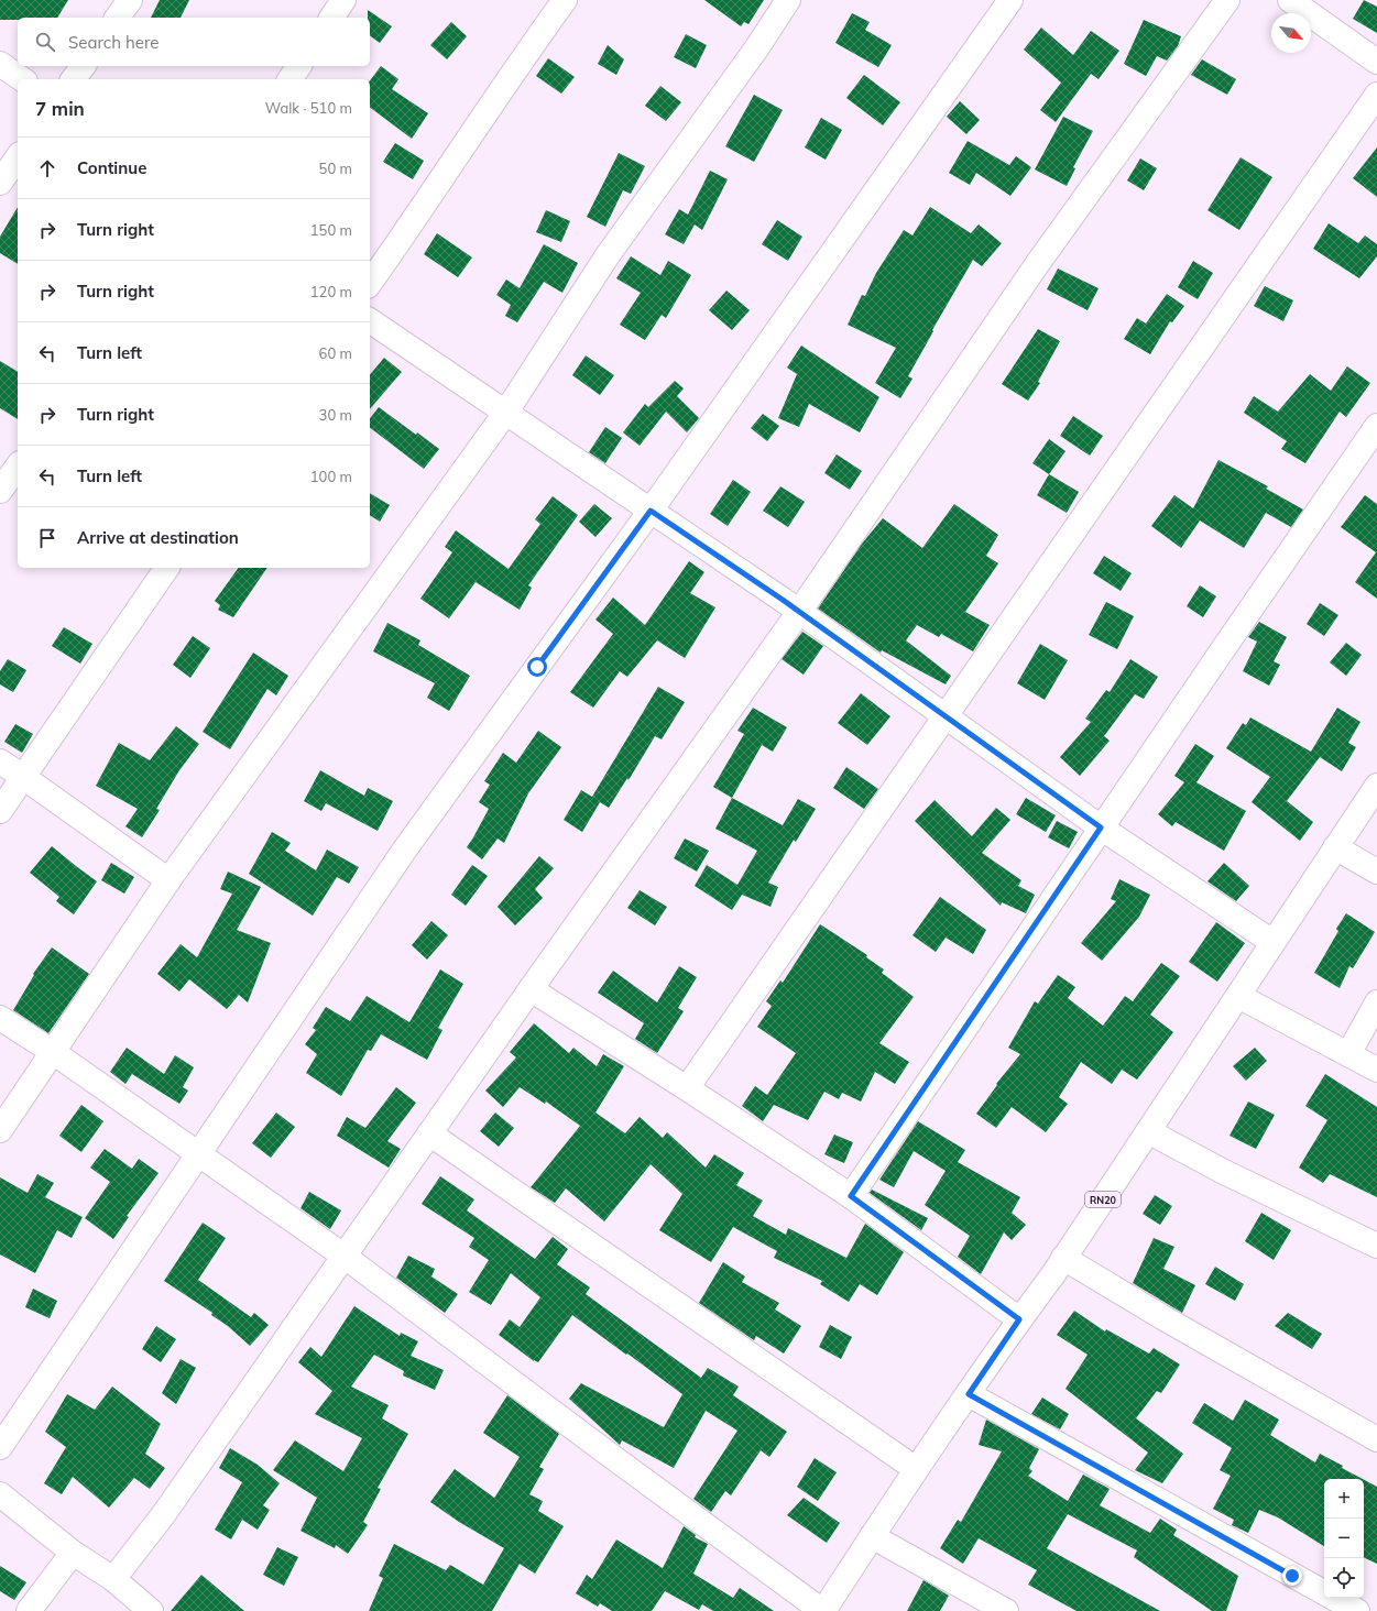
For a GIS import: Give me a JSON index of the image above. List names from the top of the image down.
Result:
{
  "streets": {
    "street": ["RN20"]
  },
  "north": "bottom right",
  "page": {
    "search": "Search here",
    "heading": ["7 min", "Walk · 510 m"],
    "list": [
      ["Continue", "50 m"],
      ["Turn right", "150 m"],
      ["Turn right", "120 m"],
      ["Turn left", "60 m"],
      ["Turn right", "30 m"],
      ["Turn left", "100 m"],
      "Arrive at destination"
    ],
    "map_buttons": ["+", "−"]
  }
}
